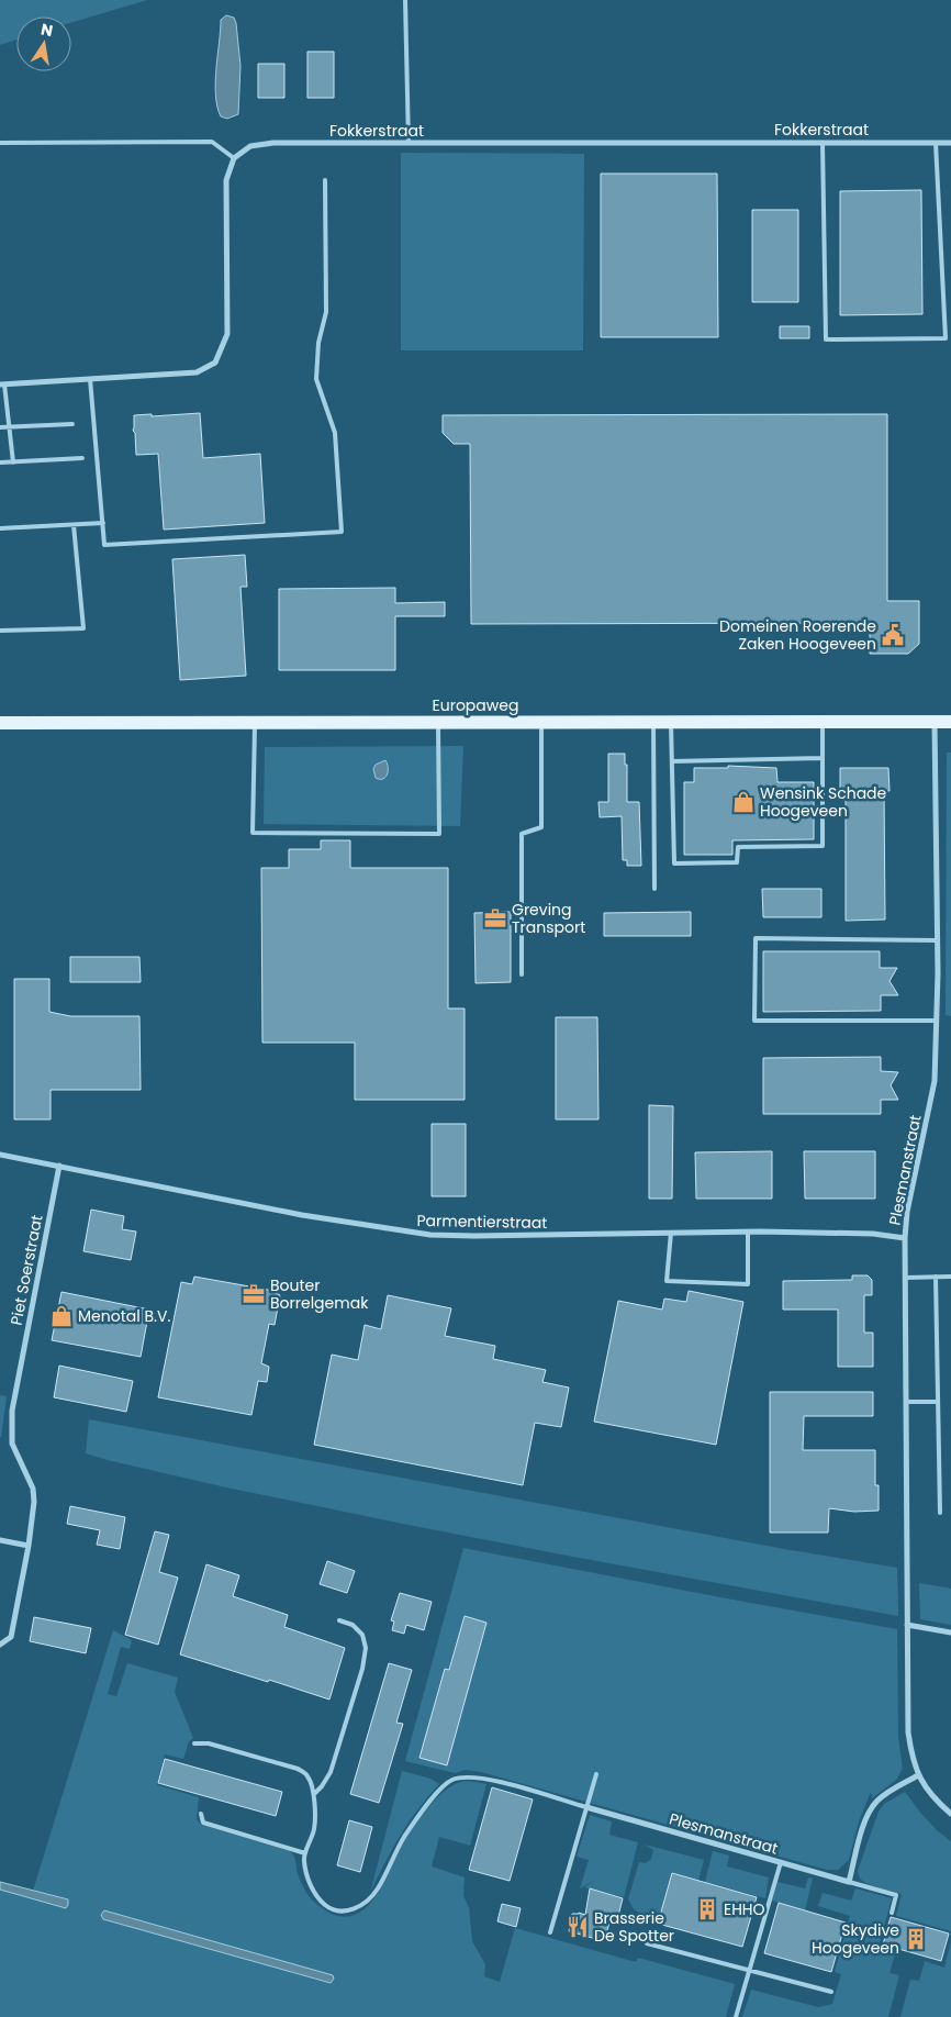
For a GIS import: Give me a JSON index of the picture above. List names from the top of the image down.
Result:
{
  "streets": {
    "main road": ["Europaweg"],
    "street": [
      "Fokkerstraat",
      "Plesmanstraat",
      "Parmentierstraat",
      "Piet Soerstraat"
    ]
  },
  "crossings": [
    ["Europaweg", "Plesmanstraat"],
    ["Plesmanstraat", "Parmentierstraat"],
    ["Parmentierstraat", "Piet Soerstraat"]
  ],
  "places": {
    "public building": ["Domeinen Roerende Zaken Hoogeveen"],
    "shop": ["Wensink Schade Hoogeveen", "Menotal B.V."],
    "office": ["Greving Transport", "Bouter Borrelgemak"],
    "building": ["EHHO", "Skydive Hoogeveen"],
    "restaurant": ["Brasserie De Spotter"]
  },
  "north": "top"
}
